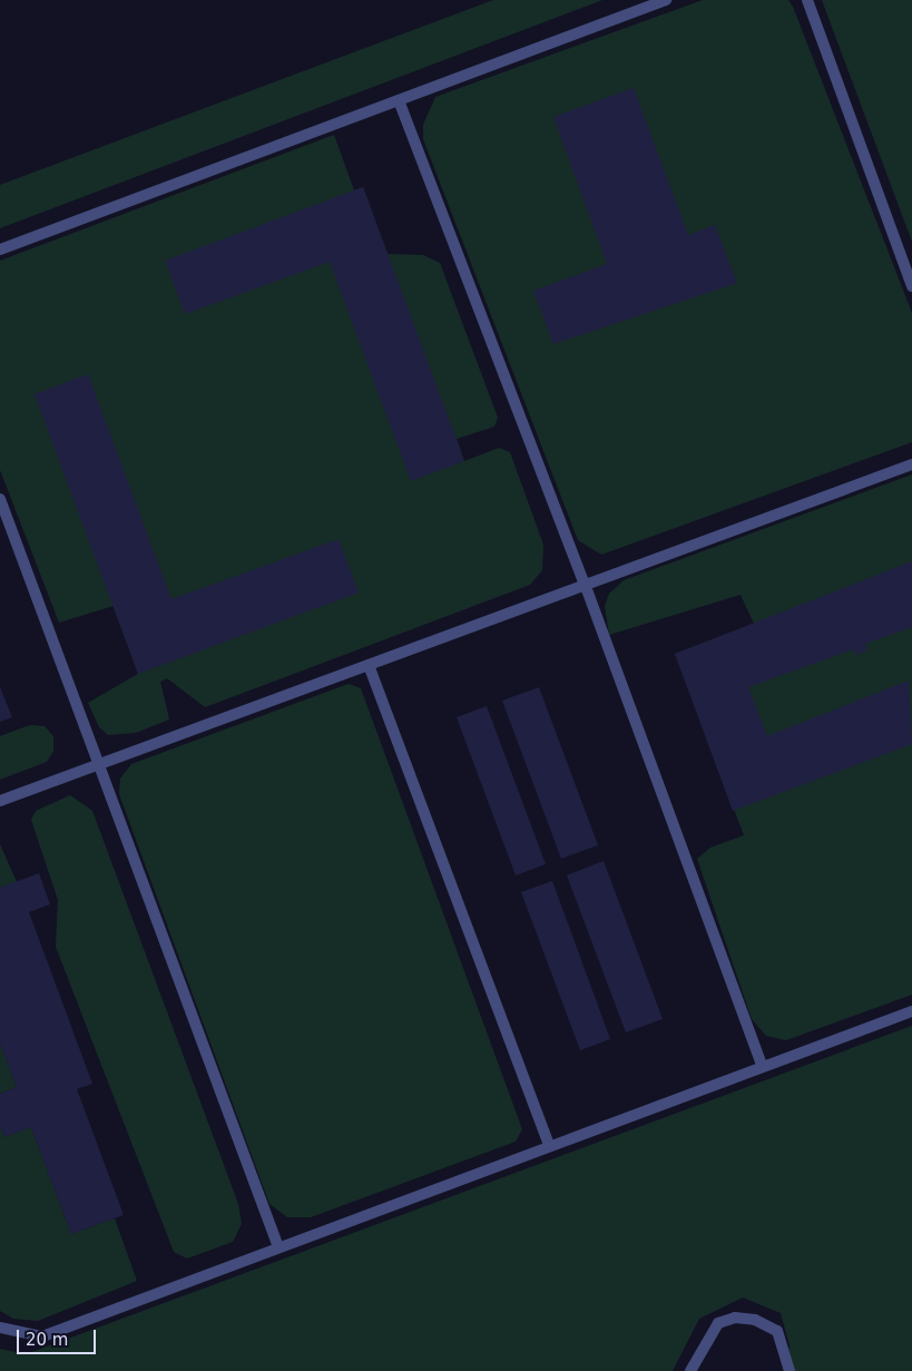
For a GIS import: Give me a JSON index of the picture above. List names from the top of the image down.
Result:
{
  "scale_bar": "20 m"
}
